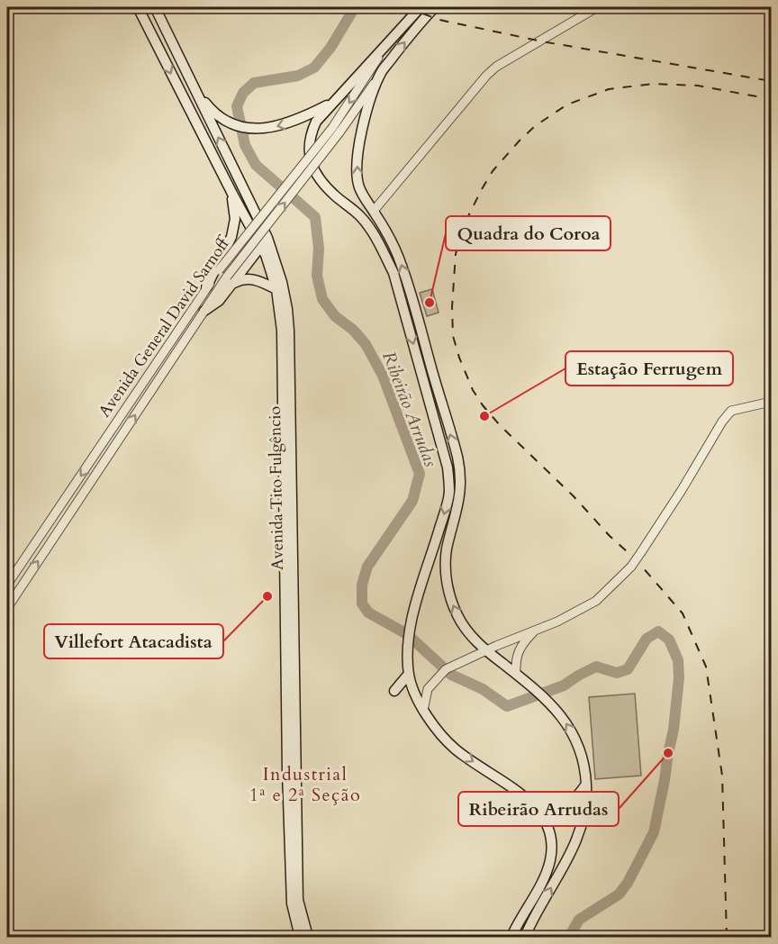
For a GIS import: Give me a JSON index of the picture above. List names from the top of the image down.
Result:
{
  "streets": {
    "main road": ["Avenida Tito Fulgêncio"],
    "street": ["Avenida General David Sarnoff"]
  },
  "districts": ["Industrial 1ª e 2ª Seção"],
  "water": ["Ribeirão Arrudas"],
  "places": [
    "Quadra do Coroa",
    "Estação Ferrugem",
    "Villefort Atacadista",
    "Ribeirão Arrudas"
  ]
}
